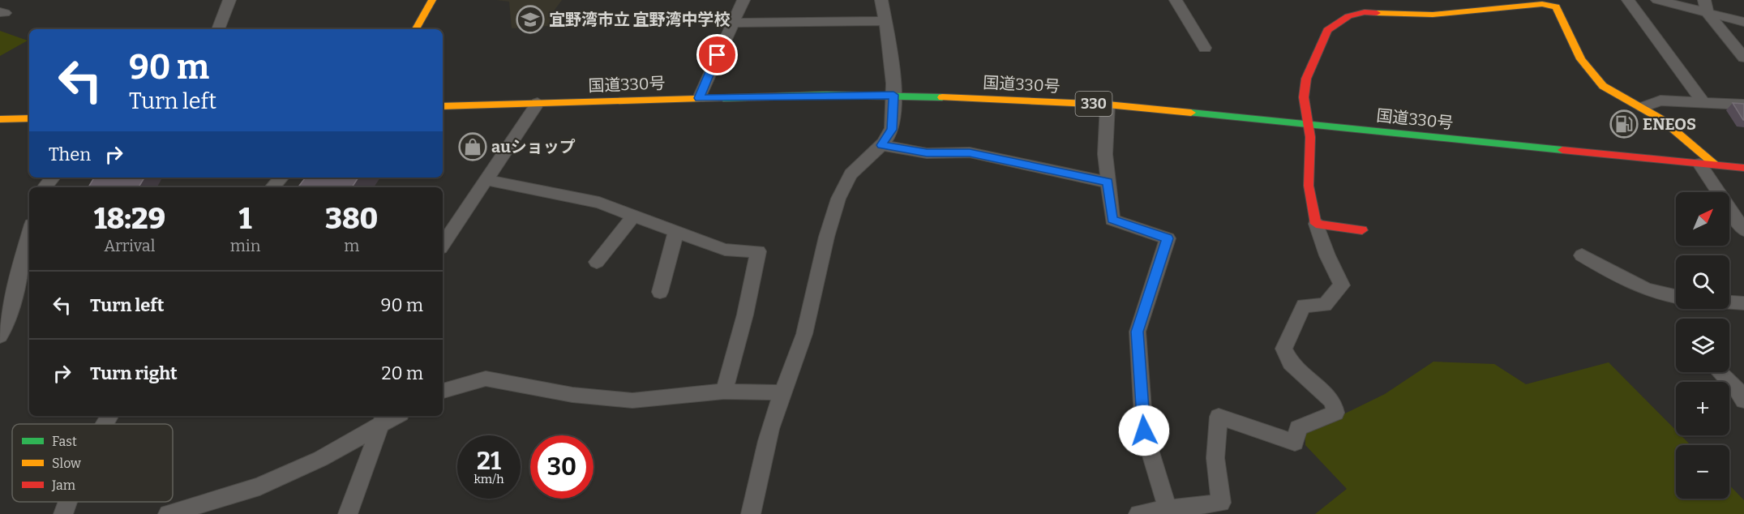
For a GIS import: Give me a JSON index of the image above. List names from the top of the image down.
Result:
{
  "streets": {
    "main road": ["国道330号", "330"]
  },
  "places": {
    "school or university": ["宜野湾市立 宜野湾中学校"],
    "fuel station": ["ENEOS"],
    "shop": ["auショップ"]
  },
  "legend": ["Fast", "Slow", "Jam"],
  "north": "top right",
  "page": {
    "turn": ["90 m", "Turn left"],
    "then": "Then",
    "eta": [
      "18:29",
      "Arrival",
      "1",
      "min",
      "380",
      "m"
    ],
    "map_buttons": ["+", "−"],
    "list": [
      {
        "name": "Turn left",
        "value": "90 m"
      },
      {
        "name": "Turn right",
        "value": "20 m"
      }
    ],
    "speed": "21 km/h",
    "limit": "30"
  }
}
